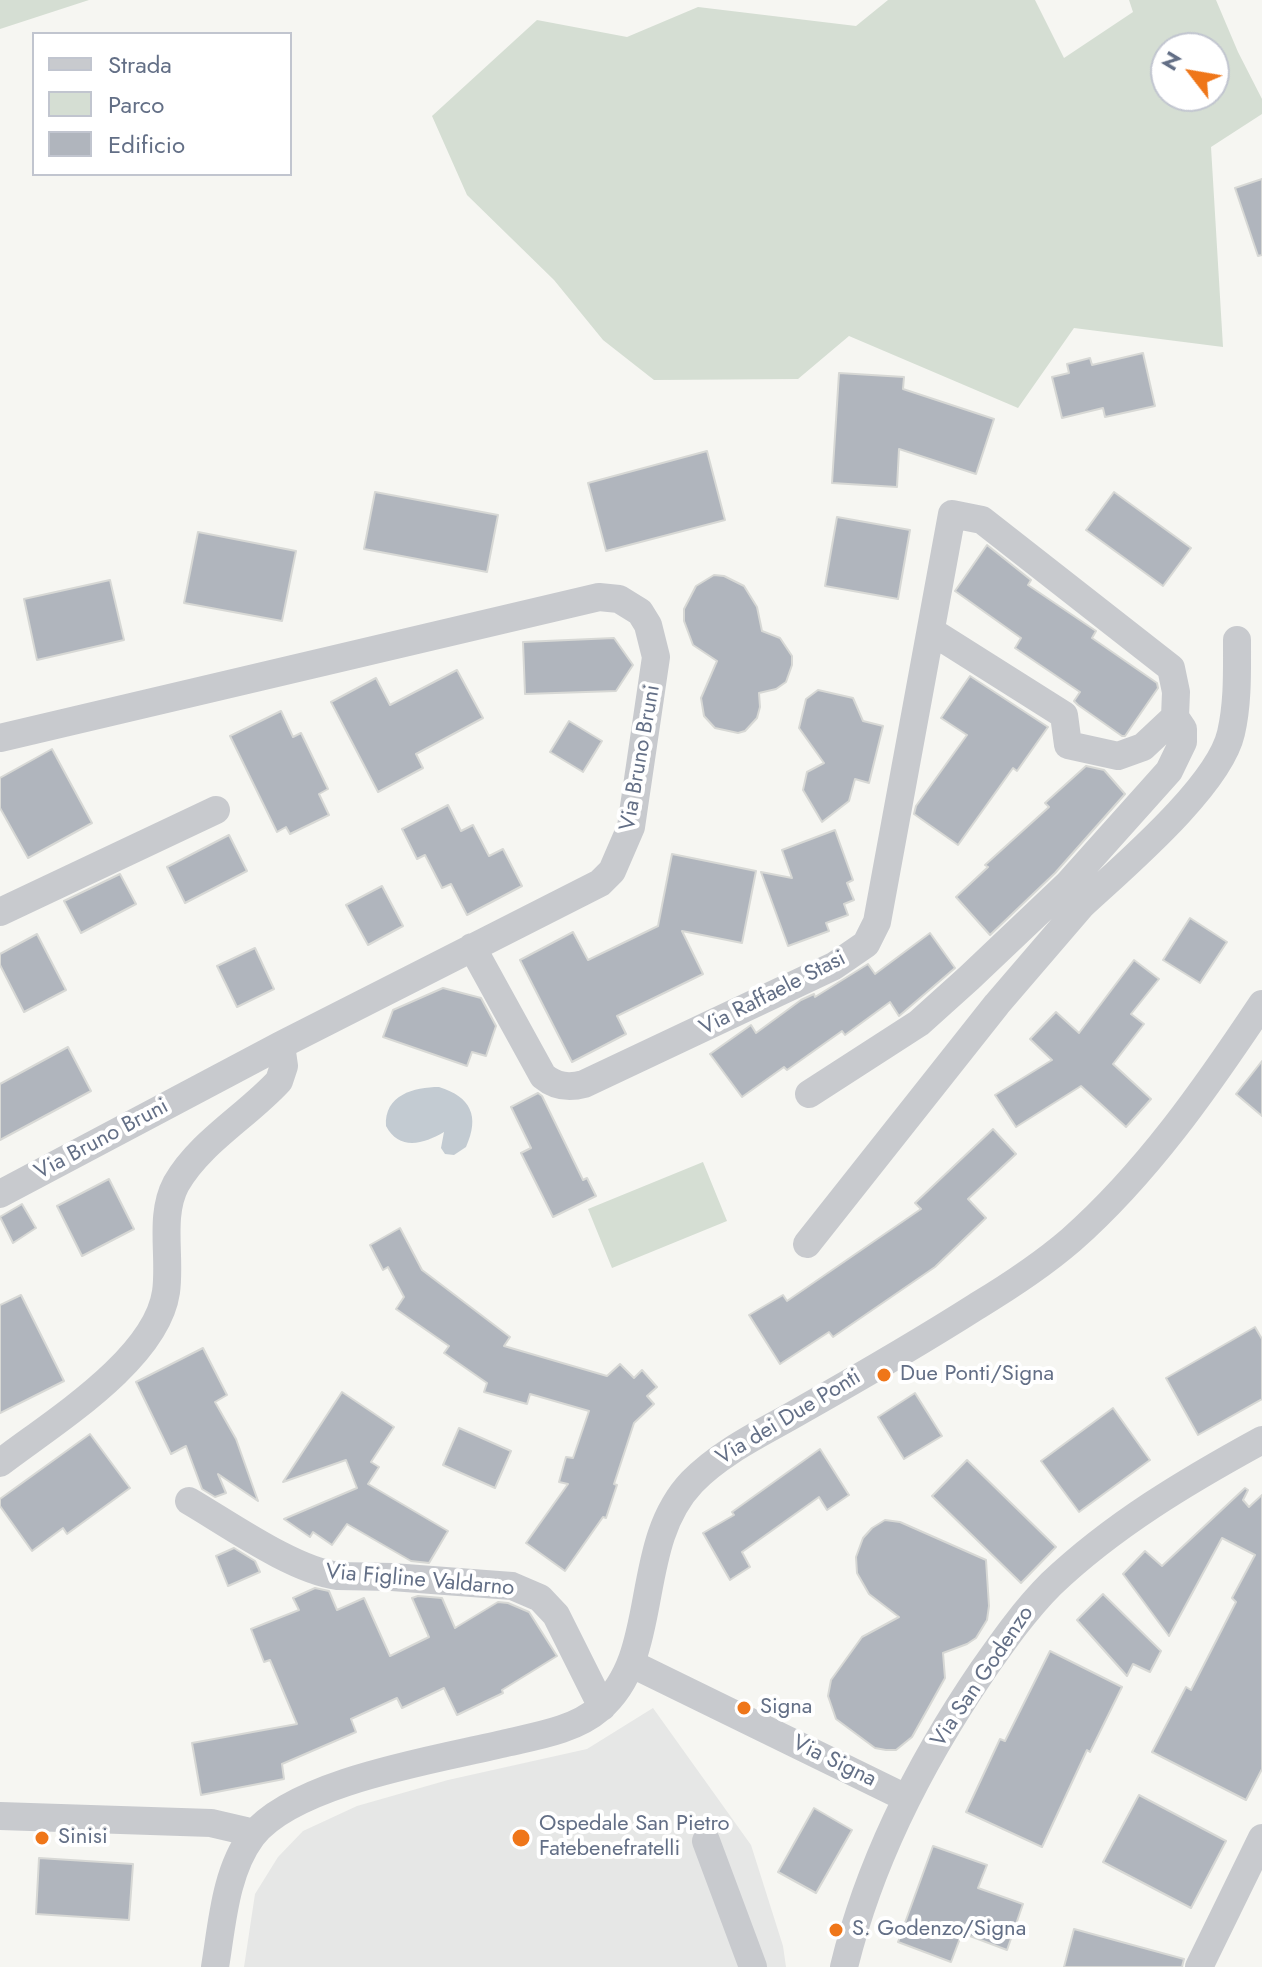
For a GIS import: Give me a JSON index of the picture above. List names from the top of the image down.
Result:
{
  "streets": {
    "street": [
      "Via Bruno Bruni",
      "Via Raffaele Stasi",
      "Via dei Due Ponti",
      "Via Figline Valdarno",
      "Via San Godenzo",
      "Via Signa"
    ]
  },
  "crossings": [
    ["Via Bruno Bruni", "Via Raffaele Stasi"],
    ["Via dei Due Ponti", "Via Figline Valdarno"],
    ["Via dei Due Ponti", "Via Signa"],
    ["Via San Godenzo", "Via Signa"]
  ],
  "places": [
    "Due Ponti/Signa",
    "Signa",
    "Sinisi",
    "Ospedale San Pietro Fatebenefratelli",
    "S. Godenzo/Signa"
  ],
  "legend": ["Strada", "Parco", "Edificio"],
  "north": "top left"
}
